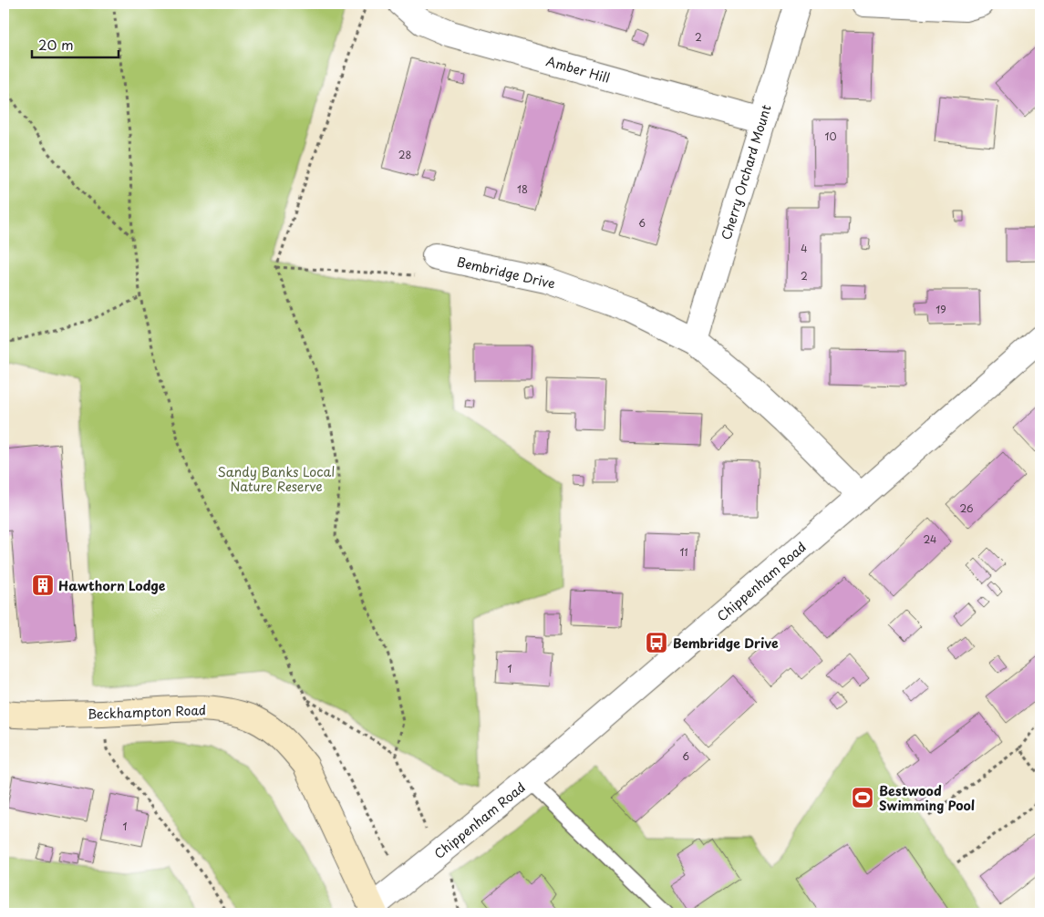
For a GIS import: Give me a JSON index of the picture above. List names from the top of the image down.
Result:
{
  "streets": {
    "street": [
      "Amber Hill",
      "Cherry Orchard Mount",
      "Bembridge Drive",
      "Chippenham Road",
      "Beckhampton Road"
    ]
  },
  "crossings": [
    ["Amber Hill", "Cherry Orchard Mount"],
    ["Cherry Orchard Mount", "Bembridge Drive"],
    ["Bembridge Drive", "Chippenham Road"],
    ["Chippenham Road", "Beckhampton Road"]
  ],
  "parks": ["Sandy Banks Local Nature Reserve"],
  "places": {
    "building": ["Hawthorn Lodge"],
    "bus stop": ["Bembridge Drive"],
    "sports": ["Bestwood Swimming Pool"]
  },
  "house_numbers": [
    "2",
    "10",
    "28",
    "18",
    "6",
    "4",
    "2",
    "19",
    "26",
    "24",
    "11",
    "1",
    "6",
    "1"
  ],
  "scale_bar": "20 m"
}
